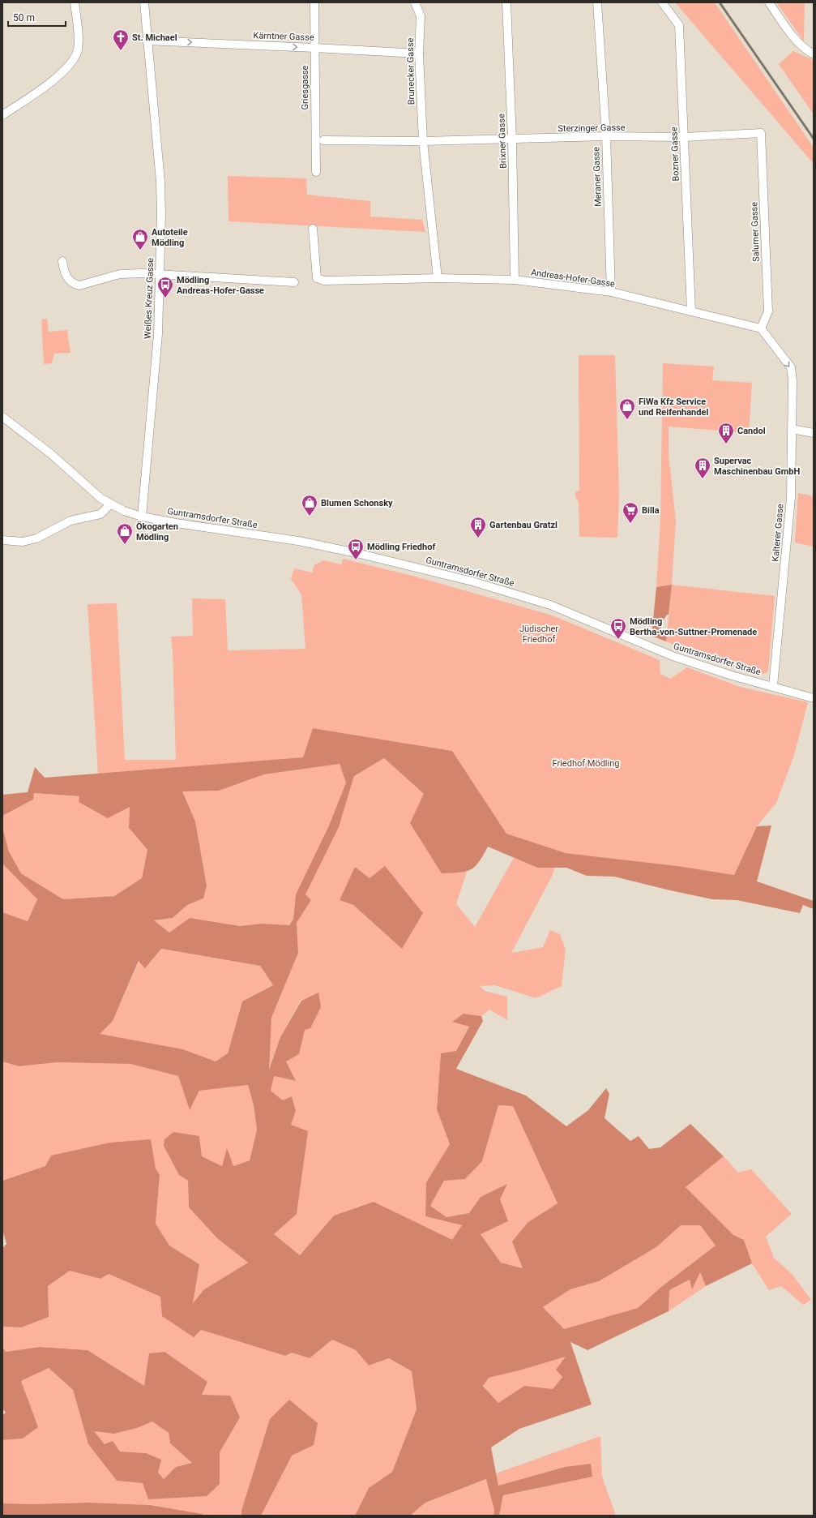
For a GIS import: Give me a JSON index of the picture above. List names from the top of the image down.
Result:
{
  "streets": {
    "street": [
      "Kärntner Gasse",
      "Brunecker Gasse",
      "Griesgasse",
      "Sterzinger Gasse",
      "Brixner Gasse",
      "Bozner Gasse",
      "Meraner Gasse",
      "Salurner Gasse",
      "Andreas-Hofer-Gasse",
      "Weißes Kreuz Gasse",
      "Guntramsdorfer Straße",
      "Kalterer Gasse"
    ]
  },
  "crossings": [
    ["Kärntner Gasse", "Brunecker Gasse"],
    ["Kärntner Gasse", "Griesgasse"],
    ["Kärntner Gasse", "Weißes Kreuz Gasse"],
    ["Brunecker Gasse", "Sterzinger Gasse"],
    ["Brunecker Gasse", "Andreas-Hofer-Gasse"],
    ["Sterzinger Gasse", "Brixner Gasse"],
    ["Sterzinger Gasse", "Bozner Gasse"],
    ["Sterzinger Gasse", "Meraner Gasse"],
    ["Sterzinger Gasse", "Salurner Gasse"],
    ["Brixner Gasse", "Andreas-Hofer-Gasse"],
    ["Bozner Gasse", "Andreas-Hofer-Gasse"],
    ["Meraner Gasse", "Andreas-Hofer-Gasse"],
    ["Salurner Gasse", "Andreas-Hofer-Gasse"],
    ["Salurner Gasse", "Kalterer Gasse"],
    ["Andreas-Hofer-Gasse", "Kalterer Gasse"],
    ["Weißes Kreuz Gasse", "Guntramsdorfer Straße"],
    ["Guntramsdorfer Straße", "Kalterer Gasse"]
  ],
  "one_way": ["Kärntner Gasse"],
  "parks": ["Jüdischer Friedhof", "Friedhof Mödling"],
  "places": {
    "church": ["St. Michael"],
    "shop": [
      "Autoteile Mödling",
      "FiWa Kfz Service und Reifenhandel",
      "Blumen Schonsky",
      "Ökogarten Mödling"
    ],
    "bus stop": ["Mödling Andreas-Hofer-Gasse", "Mödling Friedhof", "Mödling Bertha-von-Suttner-Promenade"],
    "building": ["Candol", "Supervac Maschinenbau GmbH", "Gartenbau Gratzl"],
    "supermarket": ["Billa"]
  },
  "scale_bar": "50 m"
}
